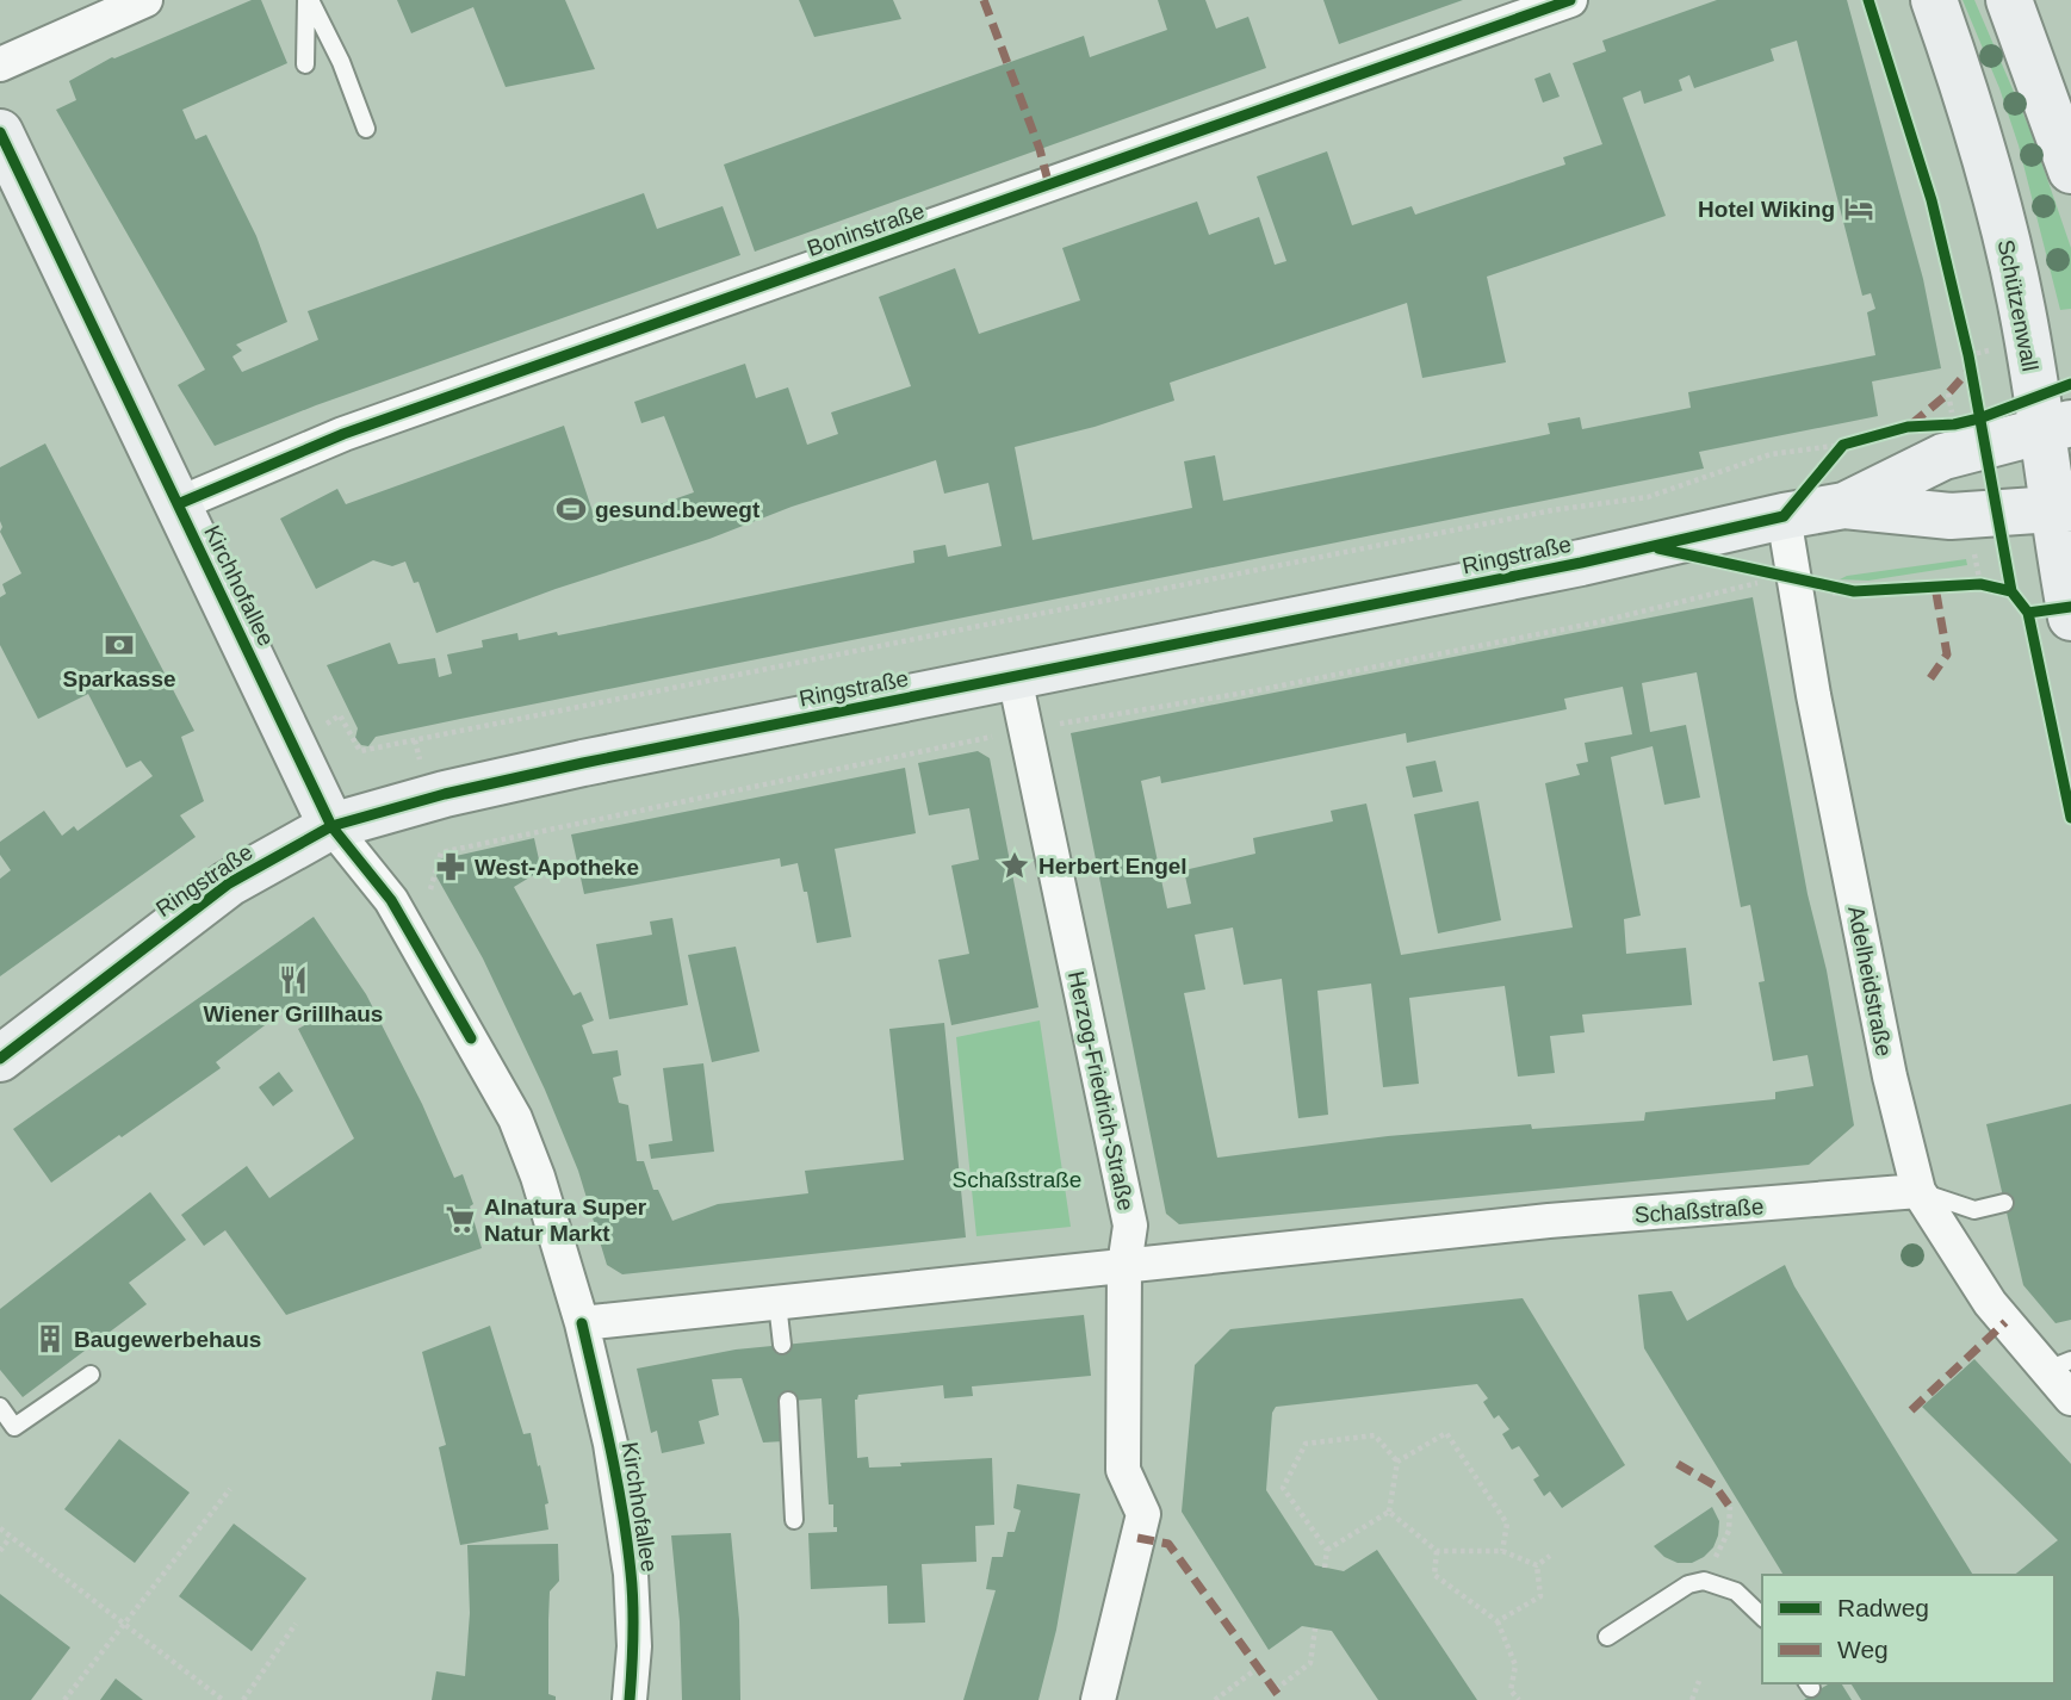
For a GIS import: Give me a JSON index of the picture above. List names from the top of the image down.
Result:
{
  "streets": {
    "main road": ["Schützenwall", "Ringstraße", "Kirchhofallee"],
    "street": [
      "Boninstraße",
      "Adelheidstraße",
      "Herzog-Friedrich-Straße",
      "Schaßstraße"
    ]
  },
  "crossings": [
    ["Boninstraße", "Kirchhofallee"],
    ["Schützenwall", "Ringstraße"],
    ["Ringstraße", "Kirchhofallee"],
    ["Ringstraße", "Adelheidstraße"],
    ["Ringstraße", "Herzog-Friedrich-Straße"],
    ["Kirchhofallee", "Schaßstraße"],
    ["Adelheidstraße", "Schaßstraße"],
    ["Herzog-Friedrich-Straße", "Schaßstraße"]
  ],
  "parks": ["Schaßstraße"],
  "places": {
    "hotel": ["Hotel Wiking"],
    "sports": ["gesund.bewegt"],
    "bank": ["Sparkasse"],
    "place": ["Herbert Engel"],
    "pharmacy": ["West-Apotheke"],
    "restaurant": ["Wiener Grillhaus"],
    "supermarket": ["Alnatura Super Natur Markt"],
    "building": ["Baugewerbehaus"]
  },
  "legend": ["Radweg", "Weg"]
}
